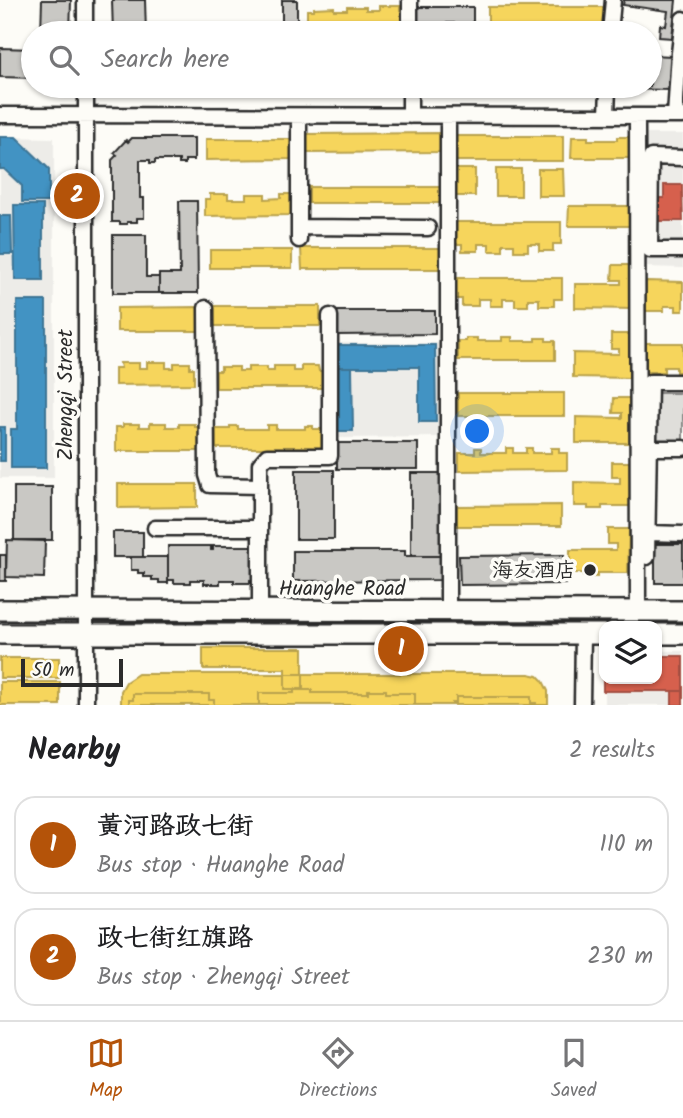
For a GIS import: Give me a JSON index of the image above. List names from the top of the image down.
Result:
{
  "streets": {
    "main road": ["Huanghe Road"],
    "street": ["Zhengqi Street"]
  },
  "crossings": [
    ["Zhengqi Street", "Huanghe Road"]
  ],
  "places": ["海友酒店"],
  "scale_bar": "50 m",
  "page": {
    "search": "Search here",
    "pins": ["2", "1"],
    "scale": "50 m",
    "heading": ["Nearby", "2 results"],
    "list": [
      {
        "mark": "1",
        "name": "黄河路政七街",
        "note": "Bus stop · Huanghe Road",
        "value": "110 m"
      },
      {
        "mark": "2",
        "name": "政七街红旗路",
        "note": "Bus stop · Zhengqi Street",
        "value": "230 m"
      }
    ],
    "nav": ["Map", "Directions", "Saved"]
  }
}
